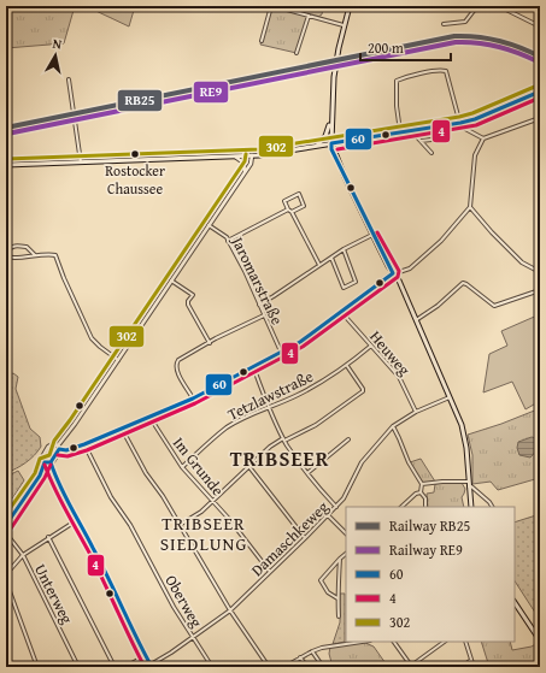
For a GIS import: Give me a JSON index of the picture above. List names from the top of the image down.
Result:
{
  "streets": {
    "street": [
      "Jaromarstraße",
      "Heuweg",
      "Tetzlawstraße",
      "Im Grunde",
      "Damaschkeweg",
      "Unterweg",
      "Oberweg"
    ]
  },
  "crossings": [
    ["Heuweg", "Tetzlawstraße"],
    ["Heuweg", "Damaschkeweg"],
    ["Tetzlawstraße", "Im Grunde"],
    ["Im Grunde", "Damaschkeweg"],
    ["Damaschkeweg", "Oberweg"]
  ],
  "districts": ["TRIBSEER", "TRIBSEER SIEDLUNG"],
  "places": ["Rostocker Chaussee"],
  "lines": [
    "rail line RB25",
    "rail line RE9",
    "transit line 302",
    "transit line 60",
    "transit line 4"
  ],
  "legend": [
    "Railway RB25",
    "Railway RE9",
    "60",
    "4",
    "302"
  ],
  "scale_bar": "200 m",
  "north": "top"
}
